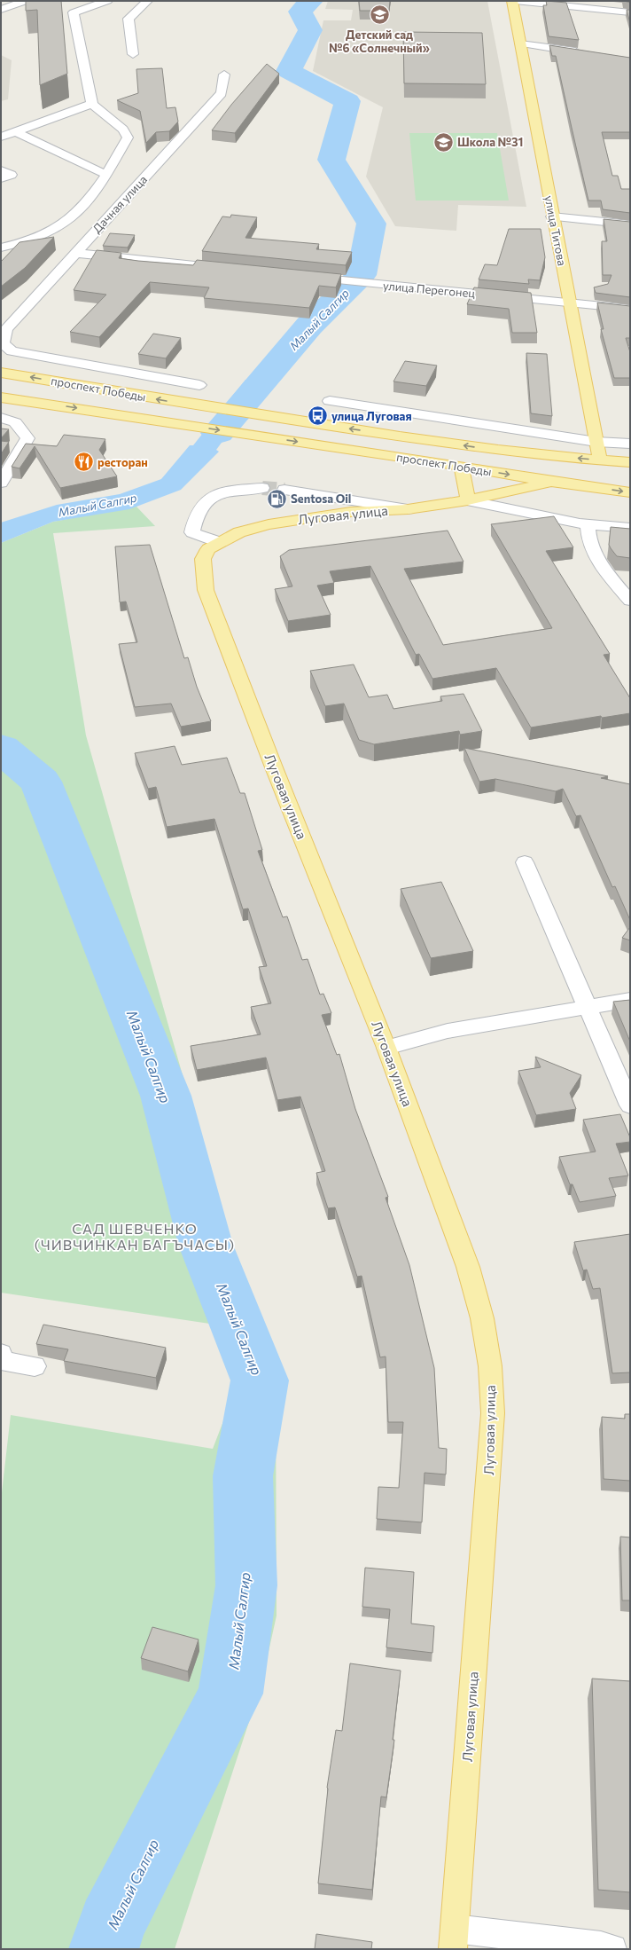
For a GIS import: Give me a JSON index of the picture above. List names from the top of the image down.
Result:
{
  "streets": {
    "main road": ["улица Титова", "проспект Победы", "Луговая улица"],
    "street": ["Дачная улица", "улица Перегонец"]
  },
  "crossings": [
    ["улица Титова", "улица Перегонец"],
    ["улица Титова", "проспект Победы"],
    ["проспект Победы", "Луговая улица"]
  ],
  "districts": ["САД ШЕВЧЕНКО (ЧИВЧИНКАН БАГЪЧАСЫ)"],
  "water": ["Малый Салгир"],
  "places": {
    "school or university": ["Детский сад №6 «Солнечный»", "Школа №31"],
    "bus stop": ["улица Луговая"],
    "restaurant": ["ресторан"],
    "fuel station": ["Sentosa Oil"]
  }
}
